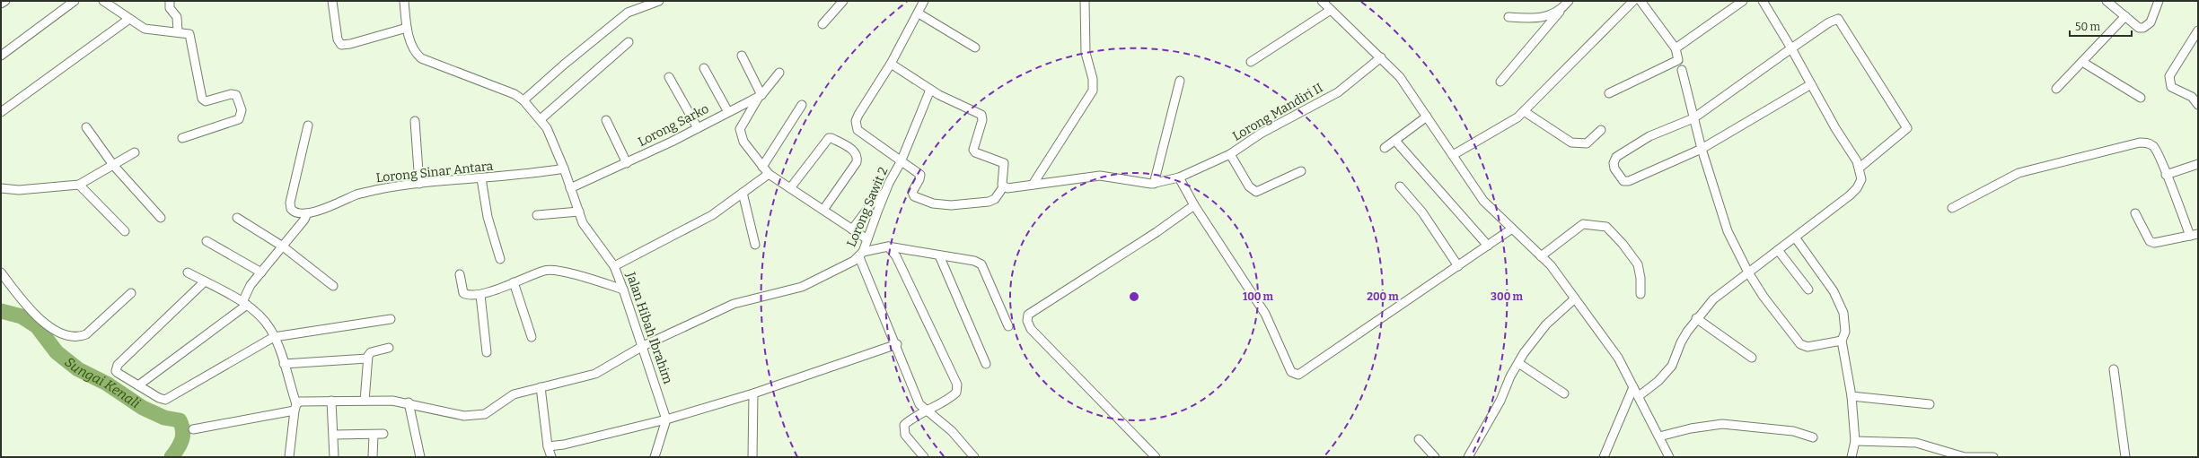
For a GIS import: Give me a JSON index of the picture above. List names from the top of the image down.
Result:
{
  "streets": {
    "street": [
      "Lorong Mandiri II",
      "Lorong Sarko",
      "Lorong Sinar Antara",
      "Lorong Sawit 2",
      "Jalan Hibah Ibrahim"
    ]
  },
  "crossings": [
    ["Lorong Sarko", "Jalan Hibah Ibrahim"],
    ["Lorong Sinar Antara", "Jalan Hibah Ibrahim"],
    ["Lorong Sawit 2", "Jalan Hibah Ibrahim"]
  ],
  "water": ["Sungai Kenali"],
  "scale_bar": "50 m",
  "rings": ["100 m", "200 m", "300 m"]
}
